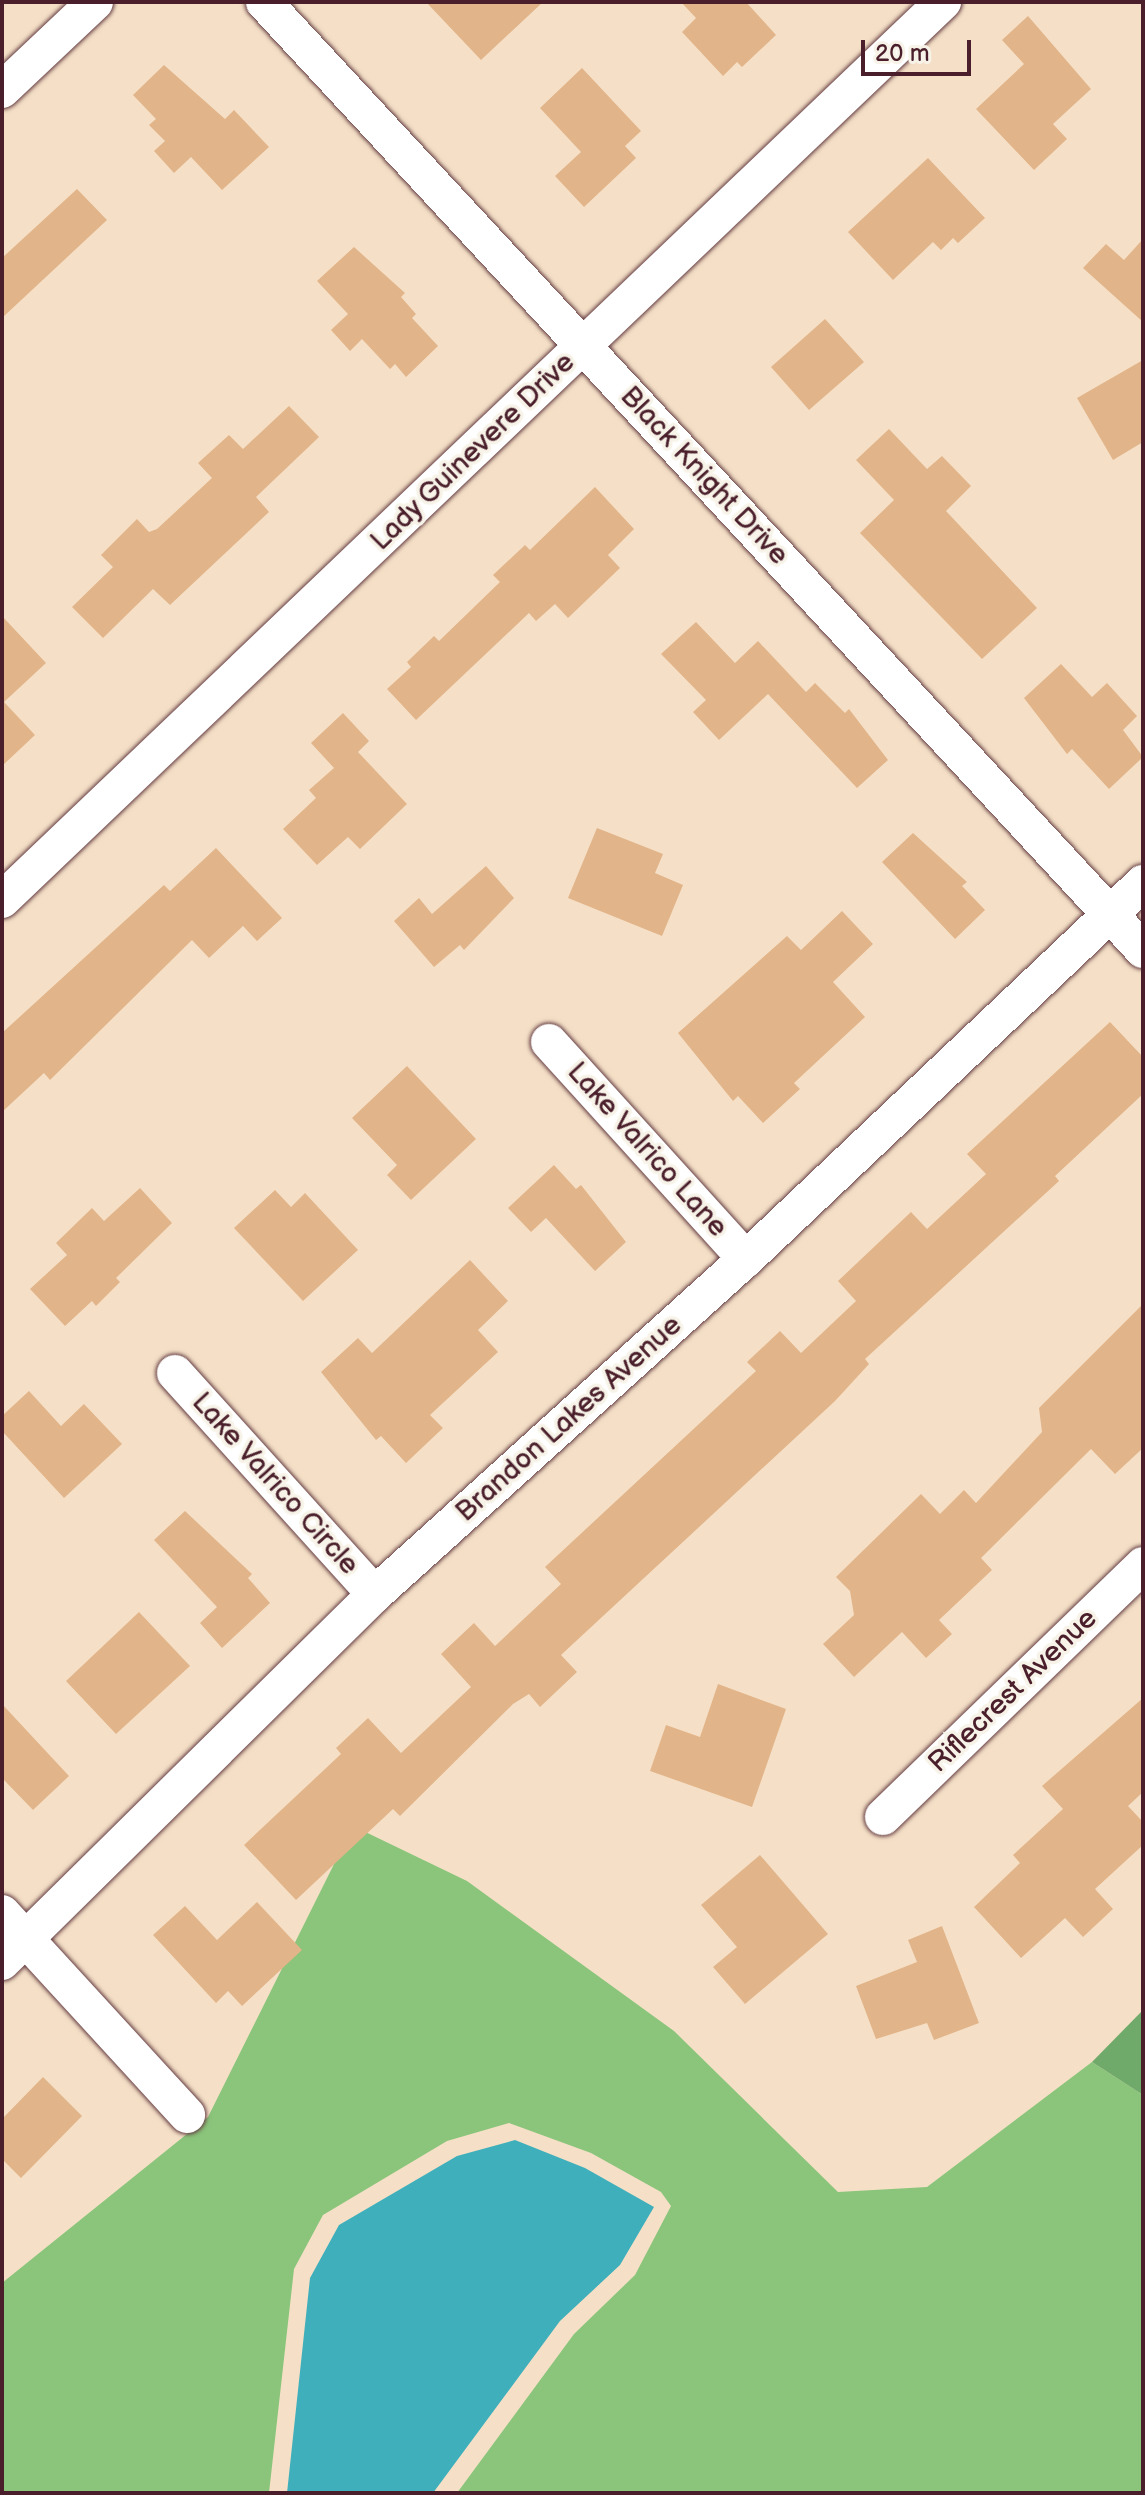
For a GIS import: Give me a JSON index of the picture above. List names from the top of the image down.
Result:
{
  "streets": {
    "street": [
      "Lady Guinevere Drive",
      "Black Knight Drive",
      "Lake Valrico Lane",
      "Brandon Lakes Avenue",
      "Lake Valrico Circle",
      "Riflecrest Avenue"
    ]
  },
  "crossings": [
    ["Lady Guinevere Drive", "Black Knight Drive"],
    ["Black Knight Drive", "Brandon Lakes Avenue"],
    ["Lake Valrico Lane", "Brandon Lakes Avenue"],
    ["Brandon Lakes Avenue", "Lake Valrico Circle"]
  ],
  "scale_bar": "20 m"
}
